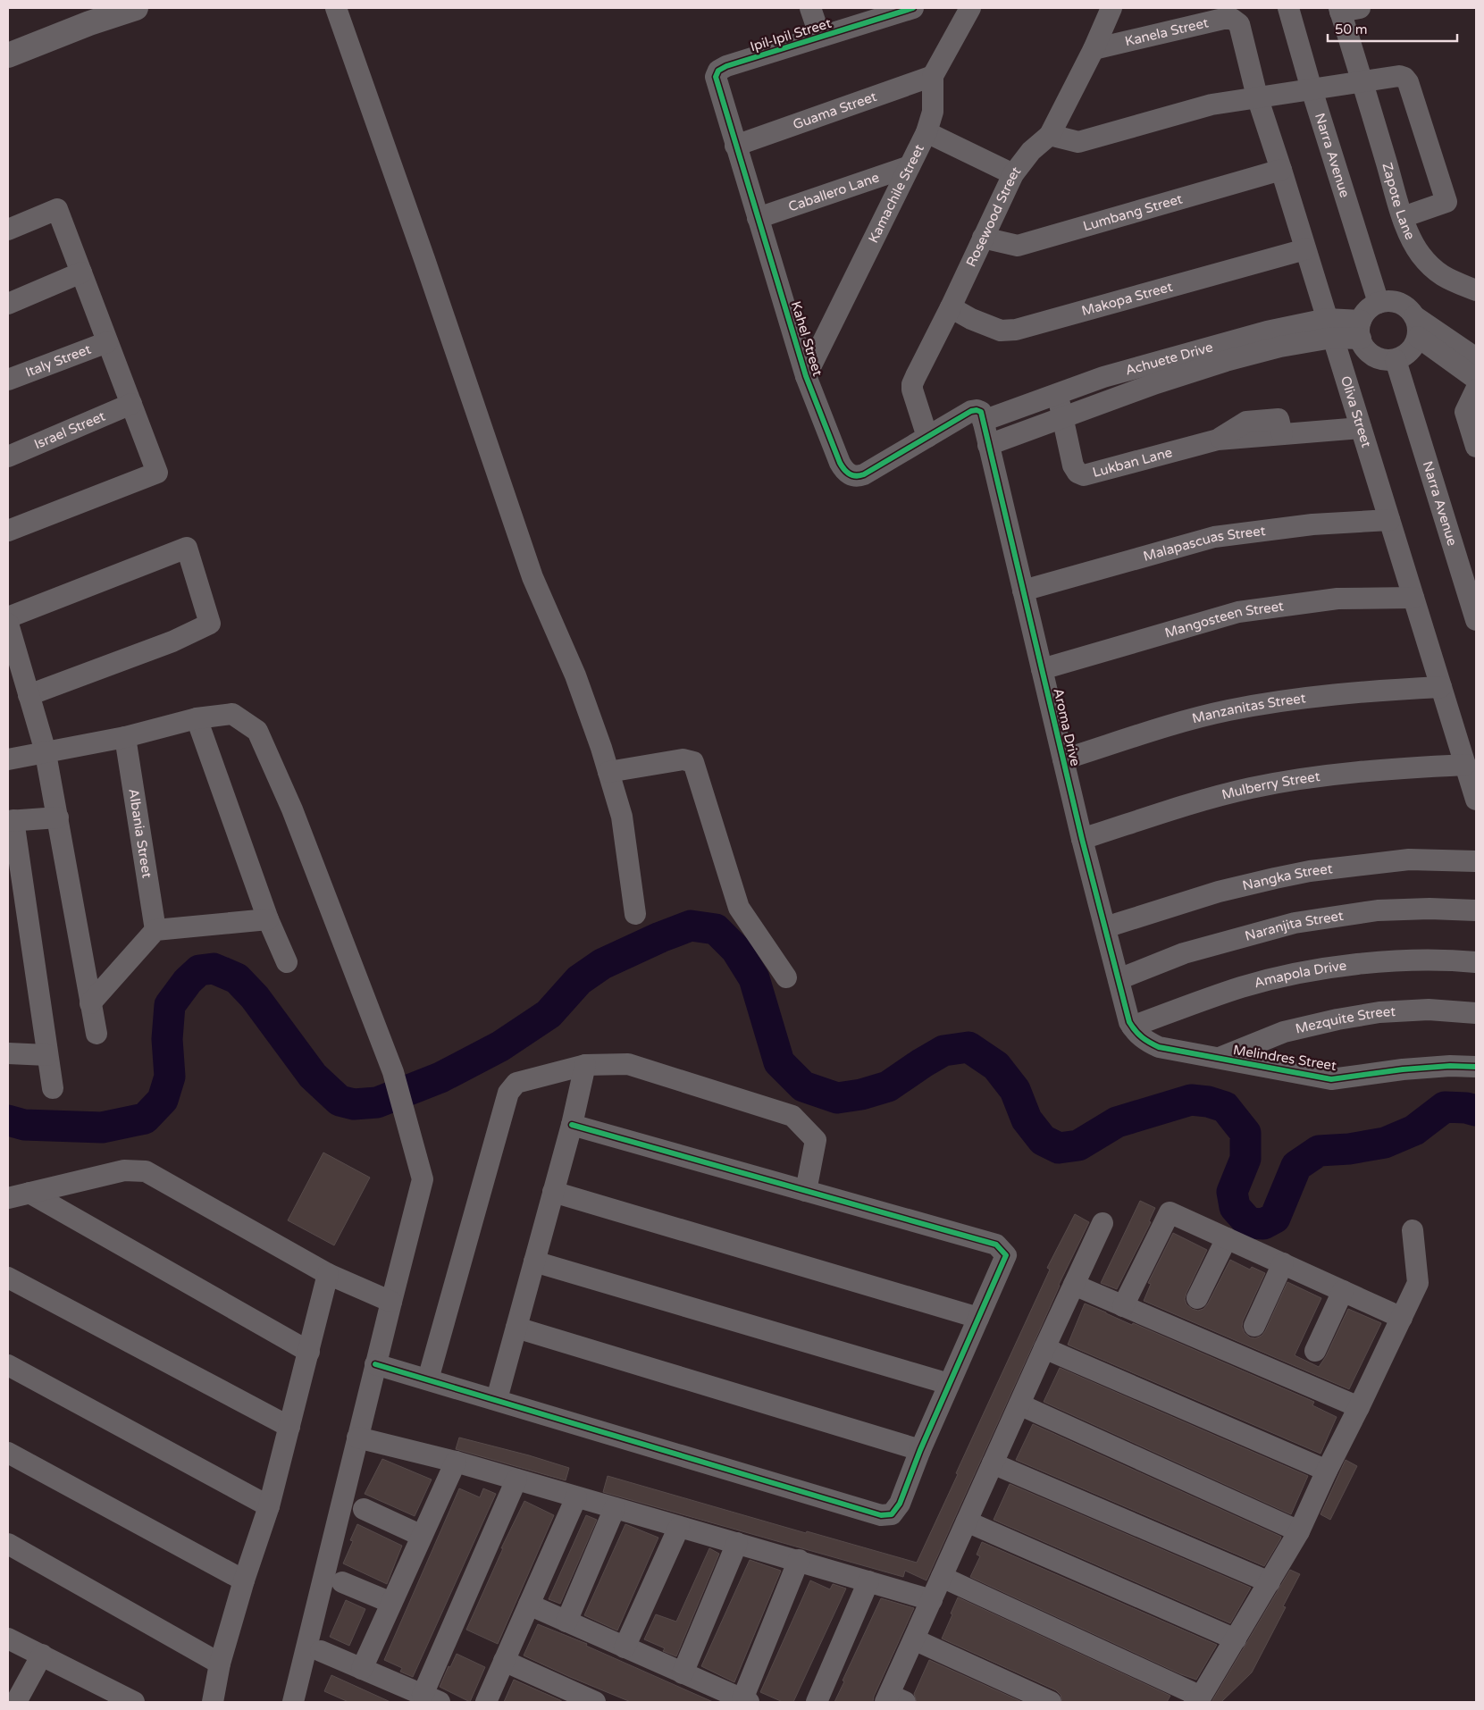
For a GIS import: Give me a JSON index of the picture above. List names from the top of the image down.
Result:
{
  "streets": {
    "street": [
      "Kanela Street",
      "Ipil-Ipil Street",
      "Guama Street",
      "Narra Avenue",
      "Caballero Lane",
      "Kamachile Street",
      "Zapote Lane",
      "Lumbang Street",
      "Rosewood Street",
      "Makopa Street",
      "Kahel Street",
      "Achuete Drive",
      "Italy Street",
      "Oliva Street",
      "Israel Street",
      "Lukban Lane",
      "Malapascuas Street",
      "Mangosteen Street",
      "Manzanitas Street",
      "Aroma Drive",
      "Mulberry Street",
      "Albania Street",
      "Nangka Street",
      "Naranjita Street",
      "Amapola Drive",
      "Mezquite Street",
      "Melindres Street"
    ]
  },
  "crossings": [
    ["Kanela Street", "Rosewood Street"],
    ["Kanela Street", "Oliva Street"],
    ["Ipil-Ipil Street", "Kahel Street"],
    ["Guama Street", "Kamachile Street"],
    ["Guama Street", "Kahel Street"],
    ["Narra Avenue", "Achuete Drive"],
    ["Caballero Lane", "Kamachile Street"],
    ["Caballero Lane", "Kahel Street"],
    ["Kamachile Street", "Kahel Street"],
    ["Lumbang Street", "Rosewood Street"],
    ["Lumbang Street", "Oliva Street"],
    ["Rosewood Street", "Makopa Street"],
    ["Rosewood Street", "Kahel Street"],
    ["Makopa Street", "Oliva Street"],
    ["Kahel Street", "Achuete Drive"],
    ["Kahel Street", "Aroma Drive"],
    ["Achuete Drive", "Oliva Street"],
    ["Achuete Drive", "Lukban Lane"],
    ["Achuete Drive", "Aroma Drive"],
    ["Oliva Street", "Lukban Lane"],
    ["Oliva Street", "Malapascuas Street"],
    ["Oliva Street", "Mangosteen Street"],
    ["Oliva Street", "Manzanitas Street"],
    ["Oliva Street", "Mulberry Street"],
    ["Malapascuas Street", "Aroma Drive"],
    ["Mangosteen Street", "Aroma Drive"],
    ["Manzanitas Street", "Aroma Drive"],
    ["Aroma Drive", "Mulberry Street"],
    ["Aroma Drive", "Nangka Street"],
    ["Aroma Drive", "Naranjita Street"],
    ["Aroma Drive", "Amapola Drive"],
    ["Aroma Drive", "Melindres Street"],
    ["Amapola Drive", "Melindres Street"],
    ["Mezquite Street", "Melindres Street"]
  ],
  "scale_bar": "50 m"
}
